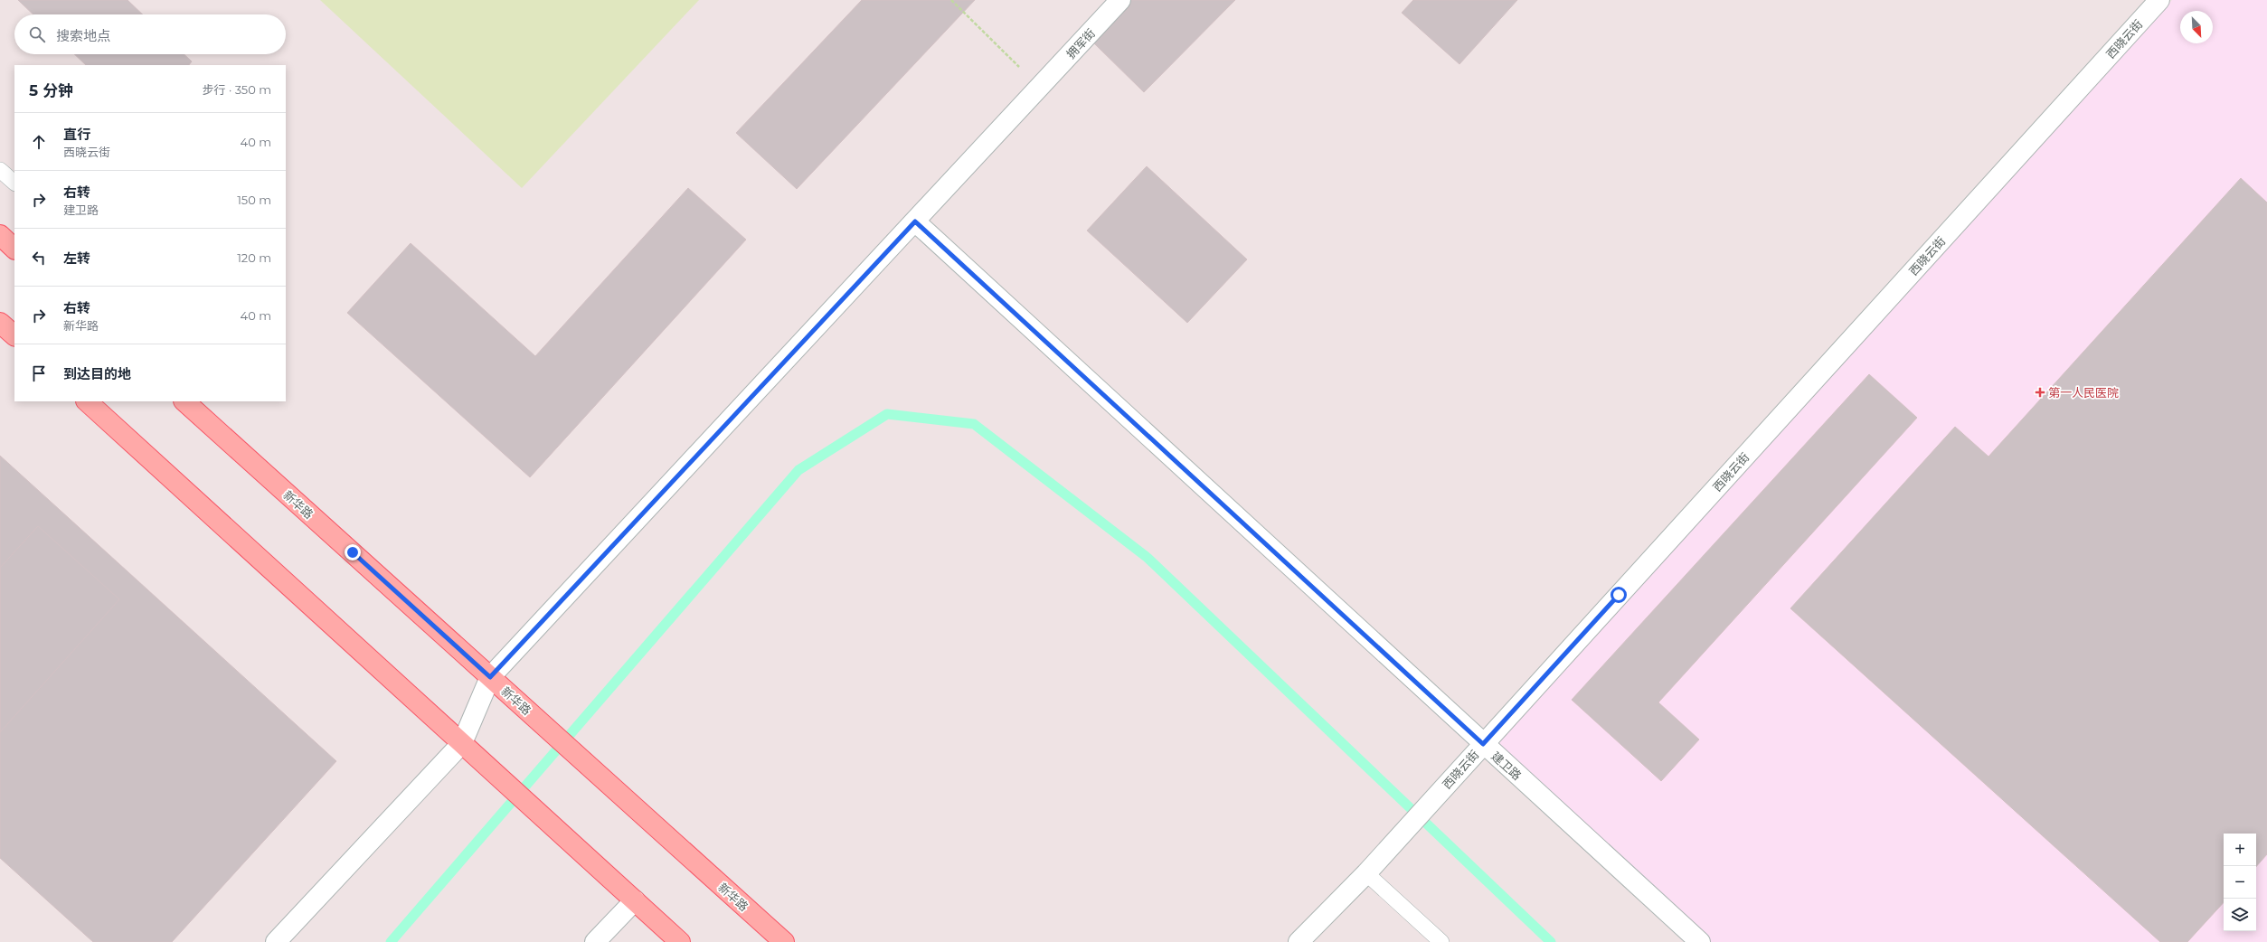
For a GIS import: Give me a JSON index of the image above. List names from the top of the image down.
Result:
{
  "streets": {
    "main road": ["新华路"],
    "street": ["西晓云街", "拥军街", "建卫路"]
  },
  "crossings": [
    ["西晓云街", "建卫路"],
    ["拥军街", "新华路"],
    ["拥军街", "建卫路"]
  ],
  "places": {
    "health": ["第一人民医院"]
  },
  "north": "bottom right",
  "page": {
    "search": "搜索地点",
    "heading": ["5 分钟", "步行 · 350 m"],
    "list": [
      ["直行", "西晓云街", "40 m"],
      ["右转", "建卫路", "150 m"],
      ["左转", "120 m"],
      ["右转", "新华路", "40 m"],
      "到达目的地"
    ],
    "map_buttons": ["+", "−"]
  }
}
